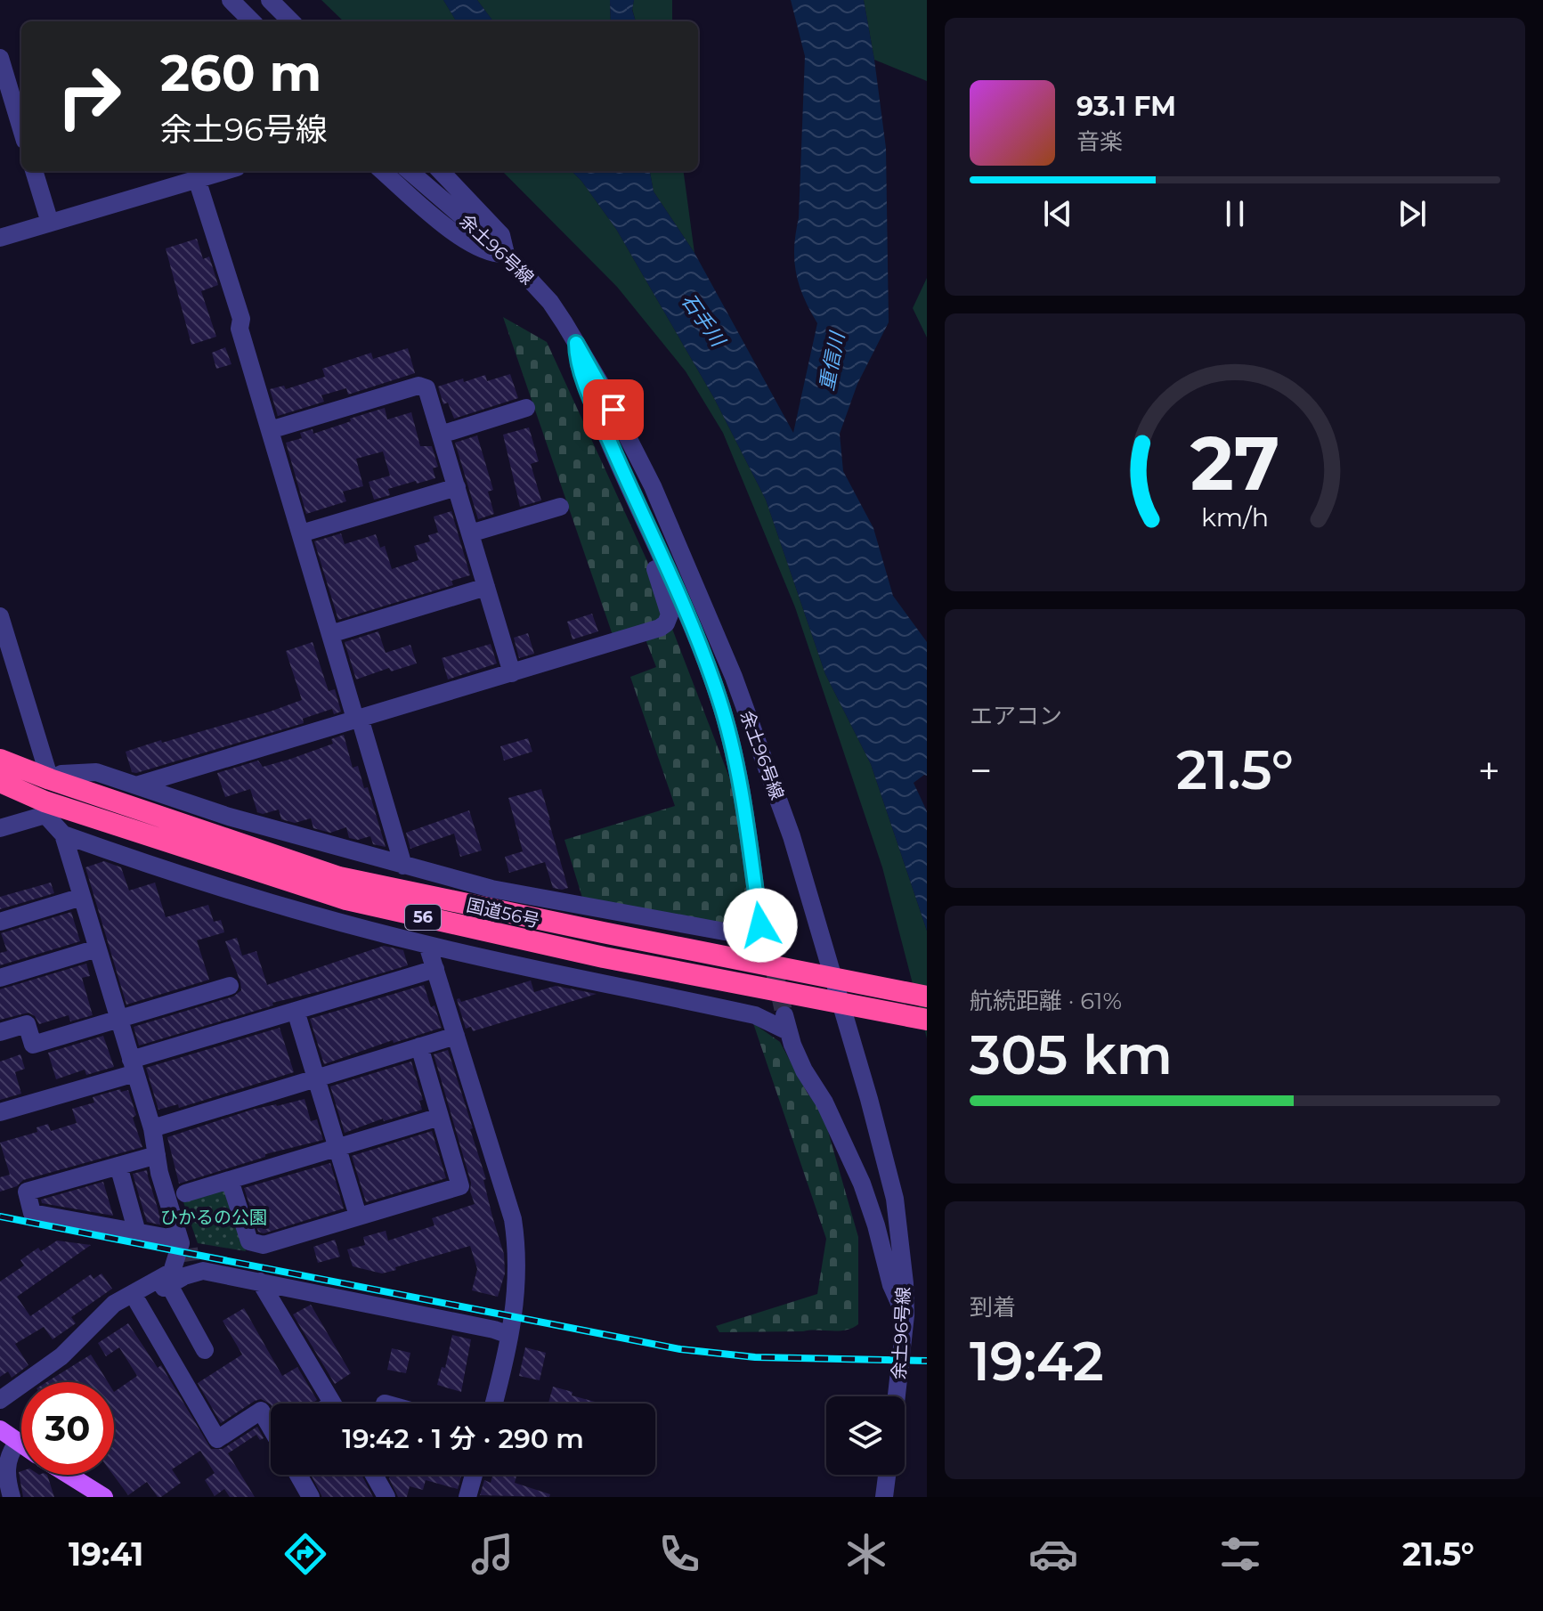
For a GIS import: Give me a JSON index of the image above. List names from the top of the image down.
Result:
{
  "streets": {
    "highway": ["国道56号", "56"],
    "street": ["余土96号線"]
  },
  "crossings": [
    ["余土96号線", "国道56号"]
  ],
  "water": ["石手川", "重信川"],
  "parks": ["ひかるの公園"],
  "page": {
    "turn": ["260 m", "余土96号線"],
    "song": ["93.1 FM", "音楽"],
    "tile": [
      "エアコン",
      ["航続距離 · 61%", "305 km"],
      ["到着", "19:42"]
    ],
    "heat": ["−", "21.5°", "+"],
    "limit": "30",
    "trip": "19:42 · 1 分 · 290 m",
    "tabs": ["19:41", "21.5°"],
    "gauge": ["27", "km/h"]
  }
}
